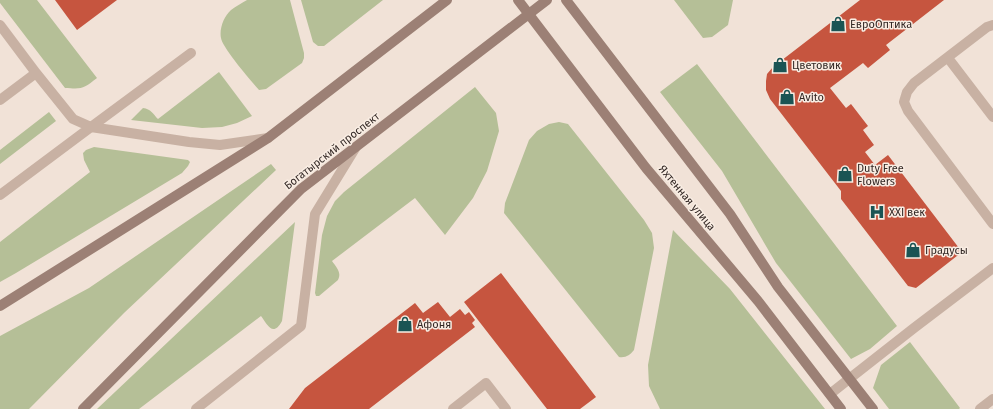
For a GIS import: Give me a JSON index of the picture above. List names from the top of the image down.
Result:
{
  "streets": {
    "main road": ["Богатырский проспект", "Яхтенная улица"]
  },
  "crossings": [
    ["Богатырский проспект", "Яхтенная улица"]
  ],
  "places": {
    "shop": [
      "ЕвроОптика",
      "Цветовик",
      "Avito",
      "Duty Free Flowers",
      "Градусы",
      "Афоня"
    ],
    "hospital": ["XXI век"]
  }
}
